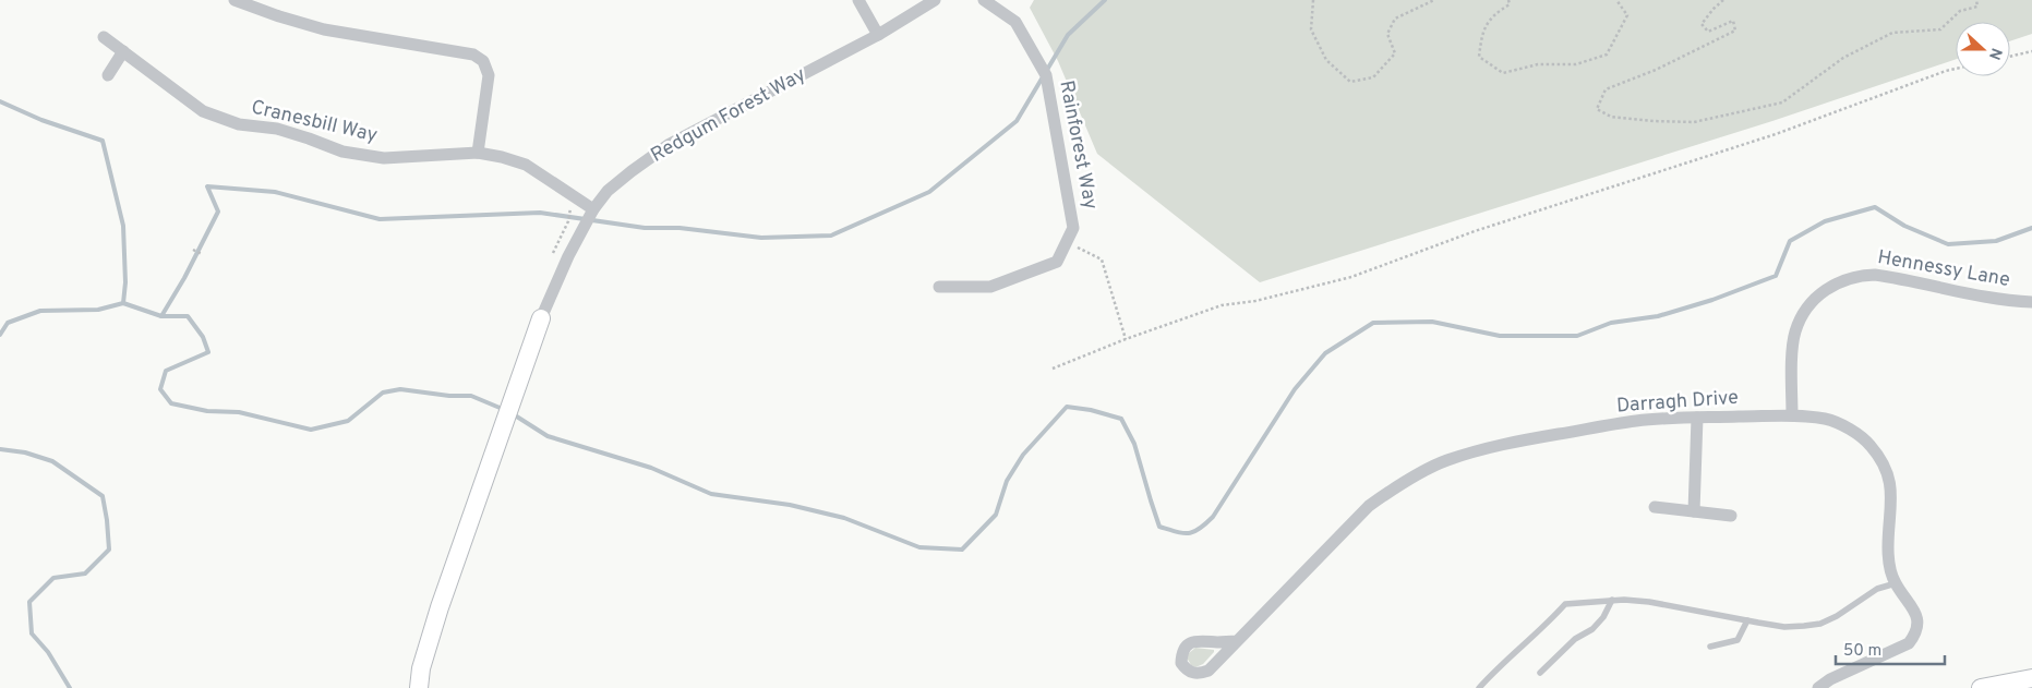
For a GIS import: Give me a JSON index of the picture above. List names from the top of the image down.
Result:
{
  "streets": {
    "street": [
      "Redgum Forest Way",
      "Cranesbill Way",
      "Rainforest Way",
      "Hennessy Lane",
      "Darragh Drive"
    ]
  },
  "crossings": [
    ["Redgum Forest Way", "Cranesbill Way"],
    ["Hennessy Lane", "Darragh Drive"]
  ],
  "scale_bar": "50 m",
  "north": "right"
}
